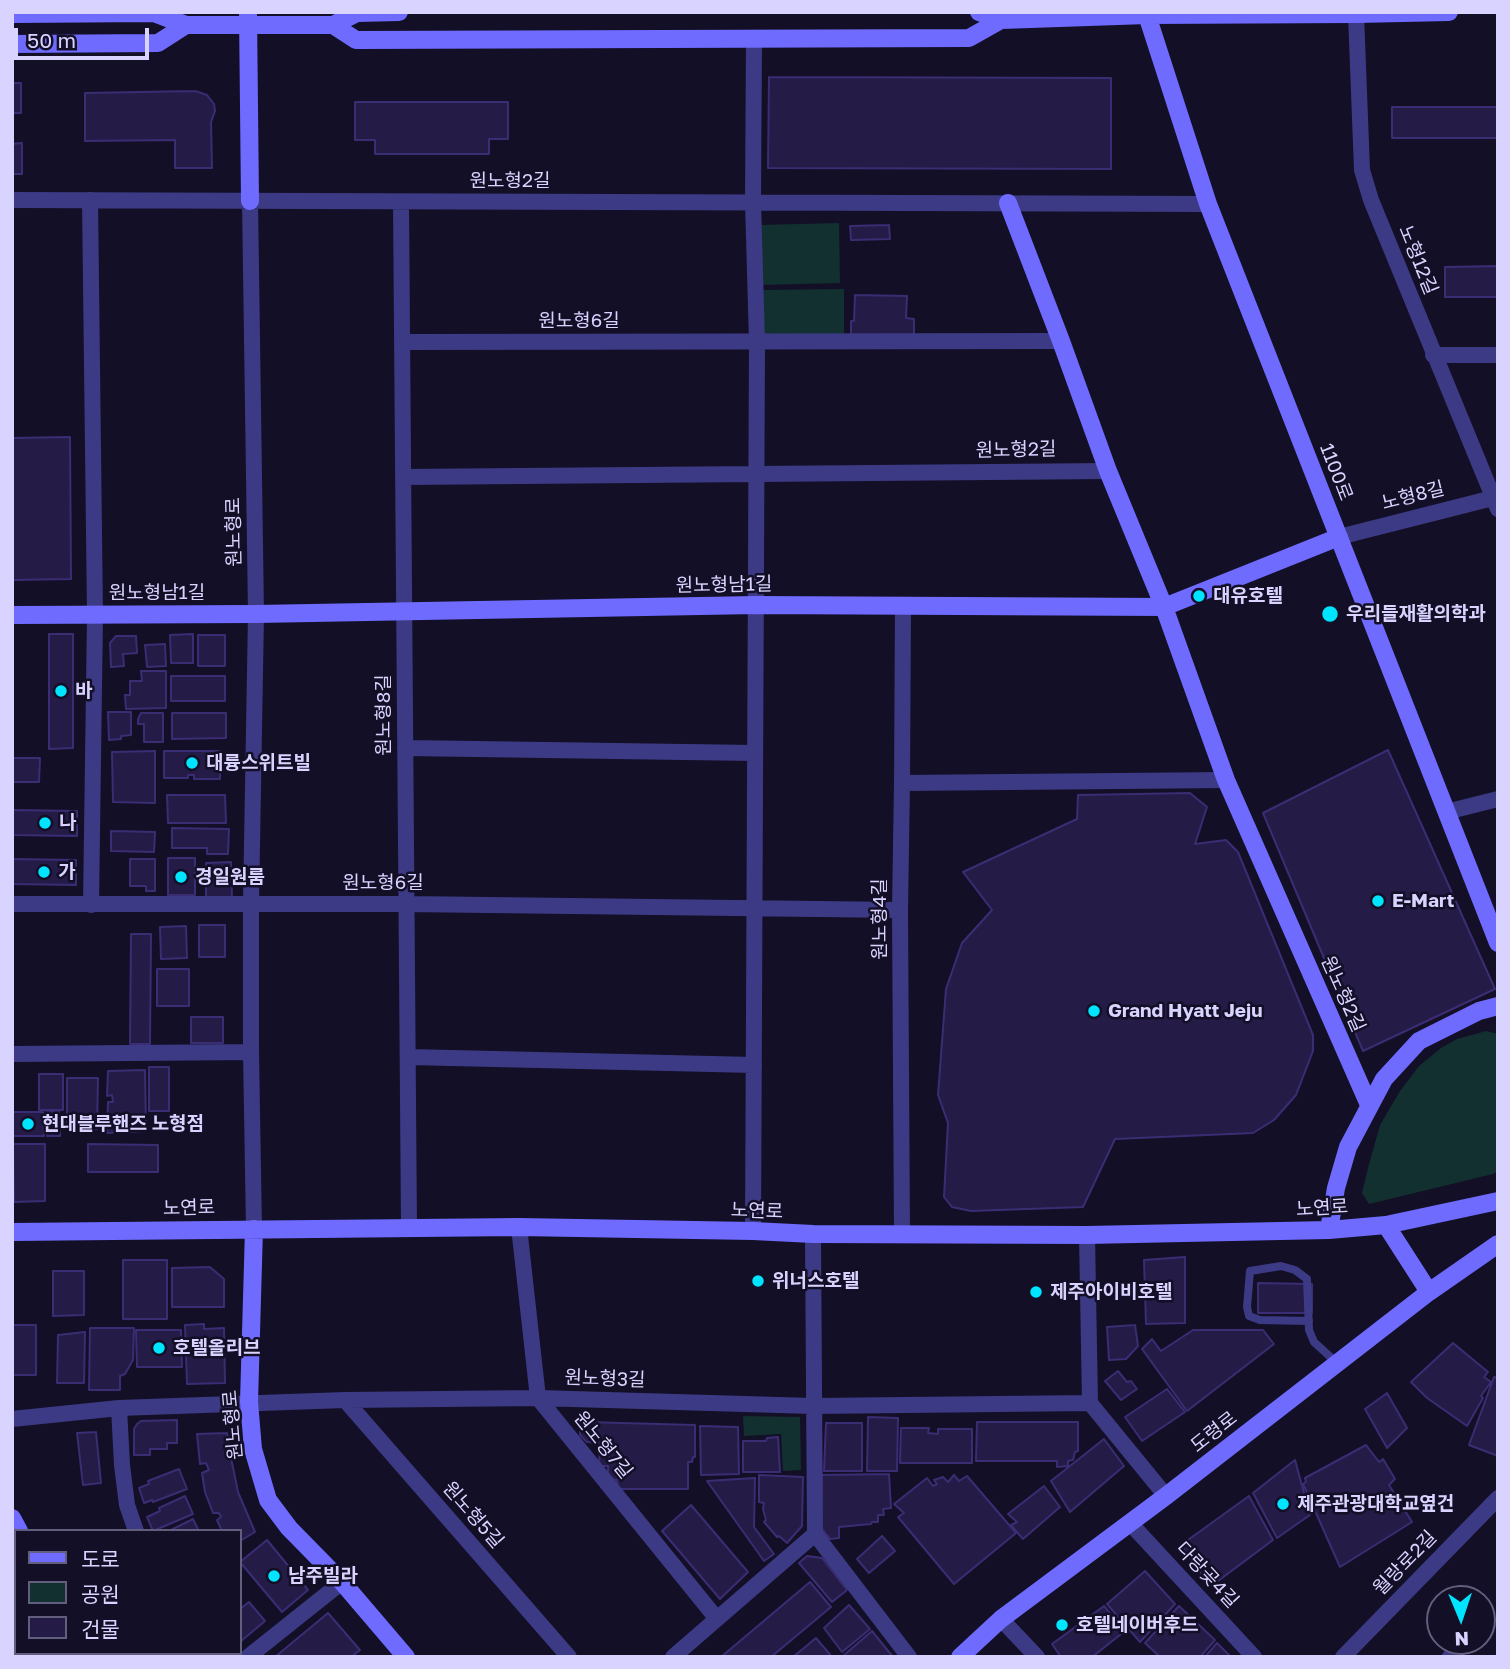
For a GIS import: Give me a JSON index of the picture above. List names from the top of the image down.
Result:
{
  "streets": {
    "main road": [
      "원노형2길",
      "1100로",
      "원노형로",
      "원노형남1길",
      "노연로",
      "도령로"
    ],
    "street": [
      "노형12길",
      "원노형6길",
      "노형8길",
      "원노형8길",
      "원노형4길",
      "원노형3길",
      "원노형7길",
      "원노형5길",
      "월랑로2길",
      "다랑곶4길"
    ]
  },
  "crossings": [
    ["원노형2길", "1100로"],
    ["원노형2길", "원노형로"],
    ["원노형2길", "원노형남1길"],
    ["원노형2길", "원노형8길"],
    ["노형12길", "노형8길"],
    ["원노형6길", "원노형로"],
    ["원노형6길", "원노형남1길"],
    ["원노형6길", "원노형8길"],
    ["원노형6길", "원노형4길"],
    ["1100로", "노형8길"],
    ["1100로", "원노형남1길"],
    ["노형8길", "원노형남1길"],
    ["원노형로", "원노형남1길"],
    ["원노형로", "노연로"],
    ["원노형로", "원노형3길"],
    ["원노형남1길", "원노형8길"],
    ["원노형남1길", "원노형4길"],
    ["원노형8길", "노연로"],
    ["원노형4길", "노연로"],
    ["원노형3길", "원노형7길"],
    ["원노형3길", "원노형5길"],
    ["도령로", "다랑곶4길"]
  ],
  "places": [
    "대유호텔",
    "우리들재활의학과",
    "바",
    "대륭스위트빌",
    "나",
    "가",
    "경일원룸",
    "E-Mart",
    "Grand Hyatt Jeju",
    "현대블루핸즈 노형점",
    "위너스호텔",
    "제주아이비호텔",
    "호텔올리브",
    "제주관광대학교옆건",
    "남주빌라",
    "호텔네이버후드"
  ],
  "legend": ["도로", "공원", "건물"],
  "scale_bar": "50 m",
  "north": "bottom"
}
